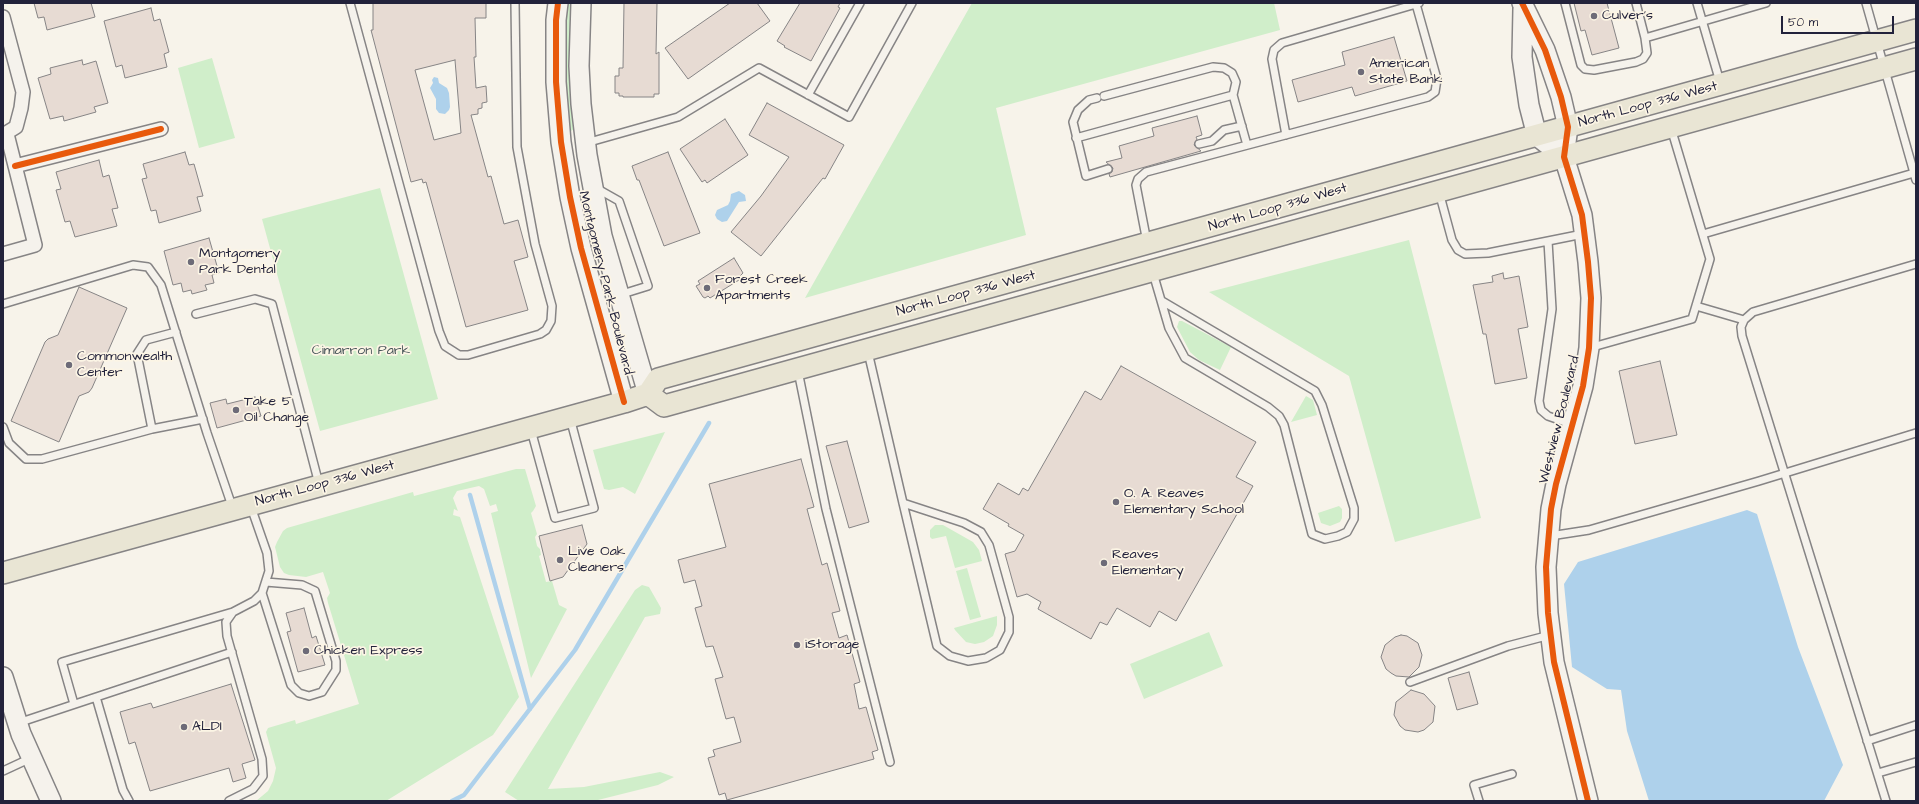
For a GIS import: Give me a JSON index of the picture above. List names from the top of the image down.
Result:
{
  "streets": {
    "main road": ["North Loop 336 West"],
    "street": ["Montgomery Park Boulevard", "Westview Boulevard"]
  },
  "crossings": [
    ["North Loop 336 West", "Montgomery Park Boulevard"],
    ["North Loop 336 West", "Westview Boulevard"]
  ],
  "parks": ["Cimarron Park"],
  "places": [
    "Culver's",
    "American State Bank",
    "Montgomery Park Dental",
    "Forest Creek Apartments",
    "Commonwealth Center",
    "Take 5 Oil Change",
    "O. A. Reaves Elementary School",
    "Live Oak Cleaners",
    "Reaves Elementary",
    "iStorage",
    "Chicken Express",
    "ALDI"
  ],
  "scale_bar": "50 m"
}
